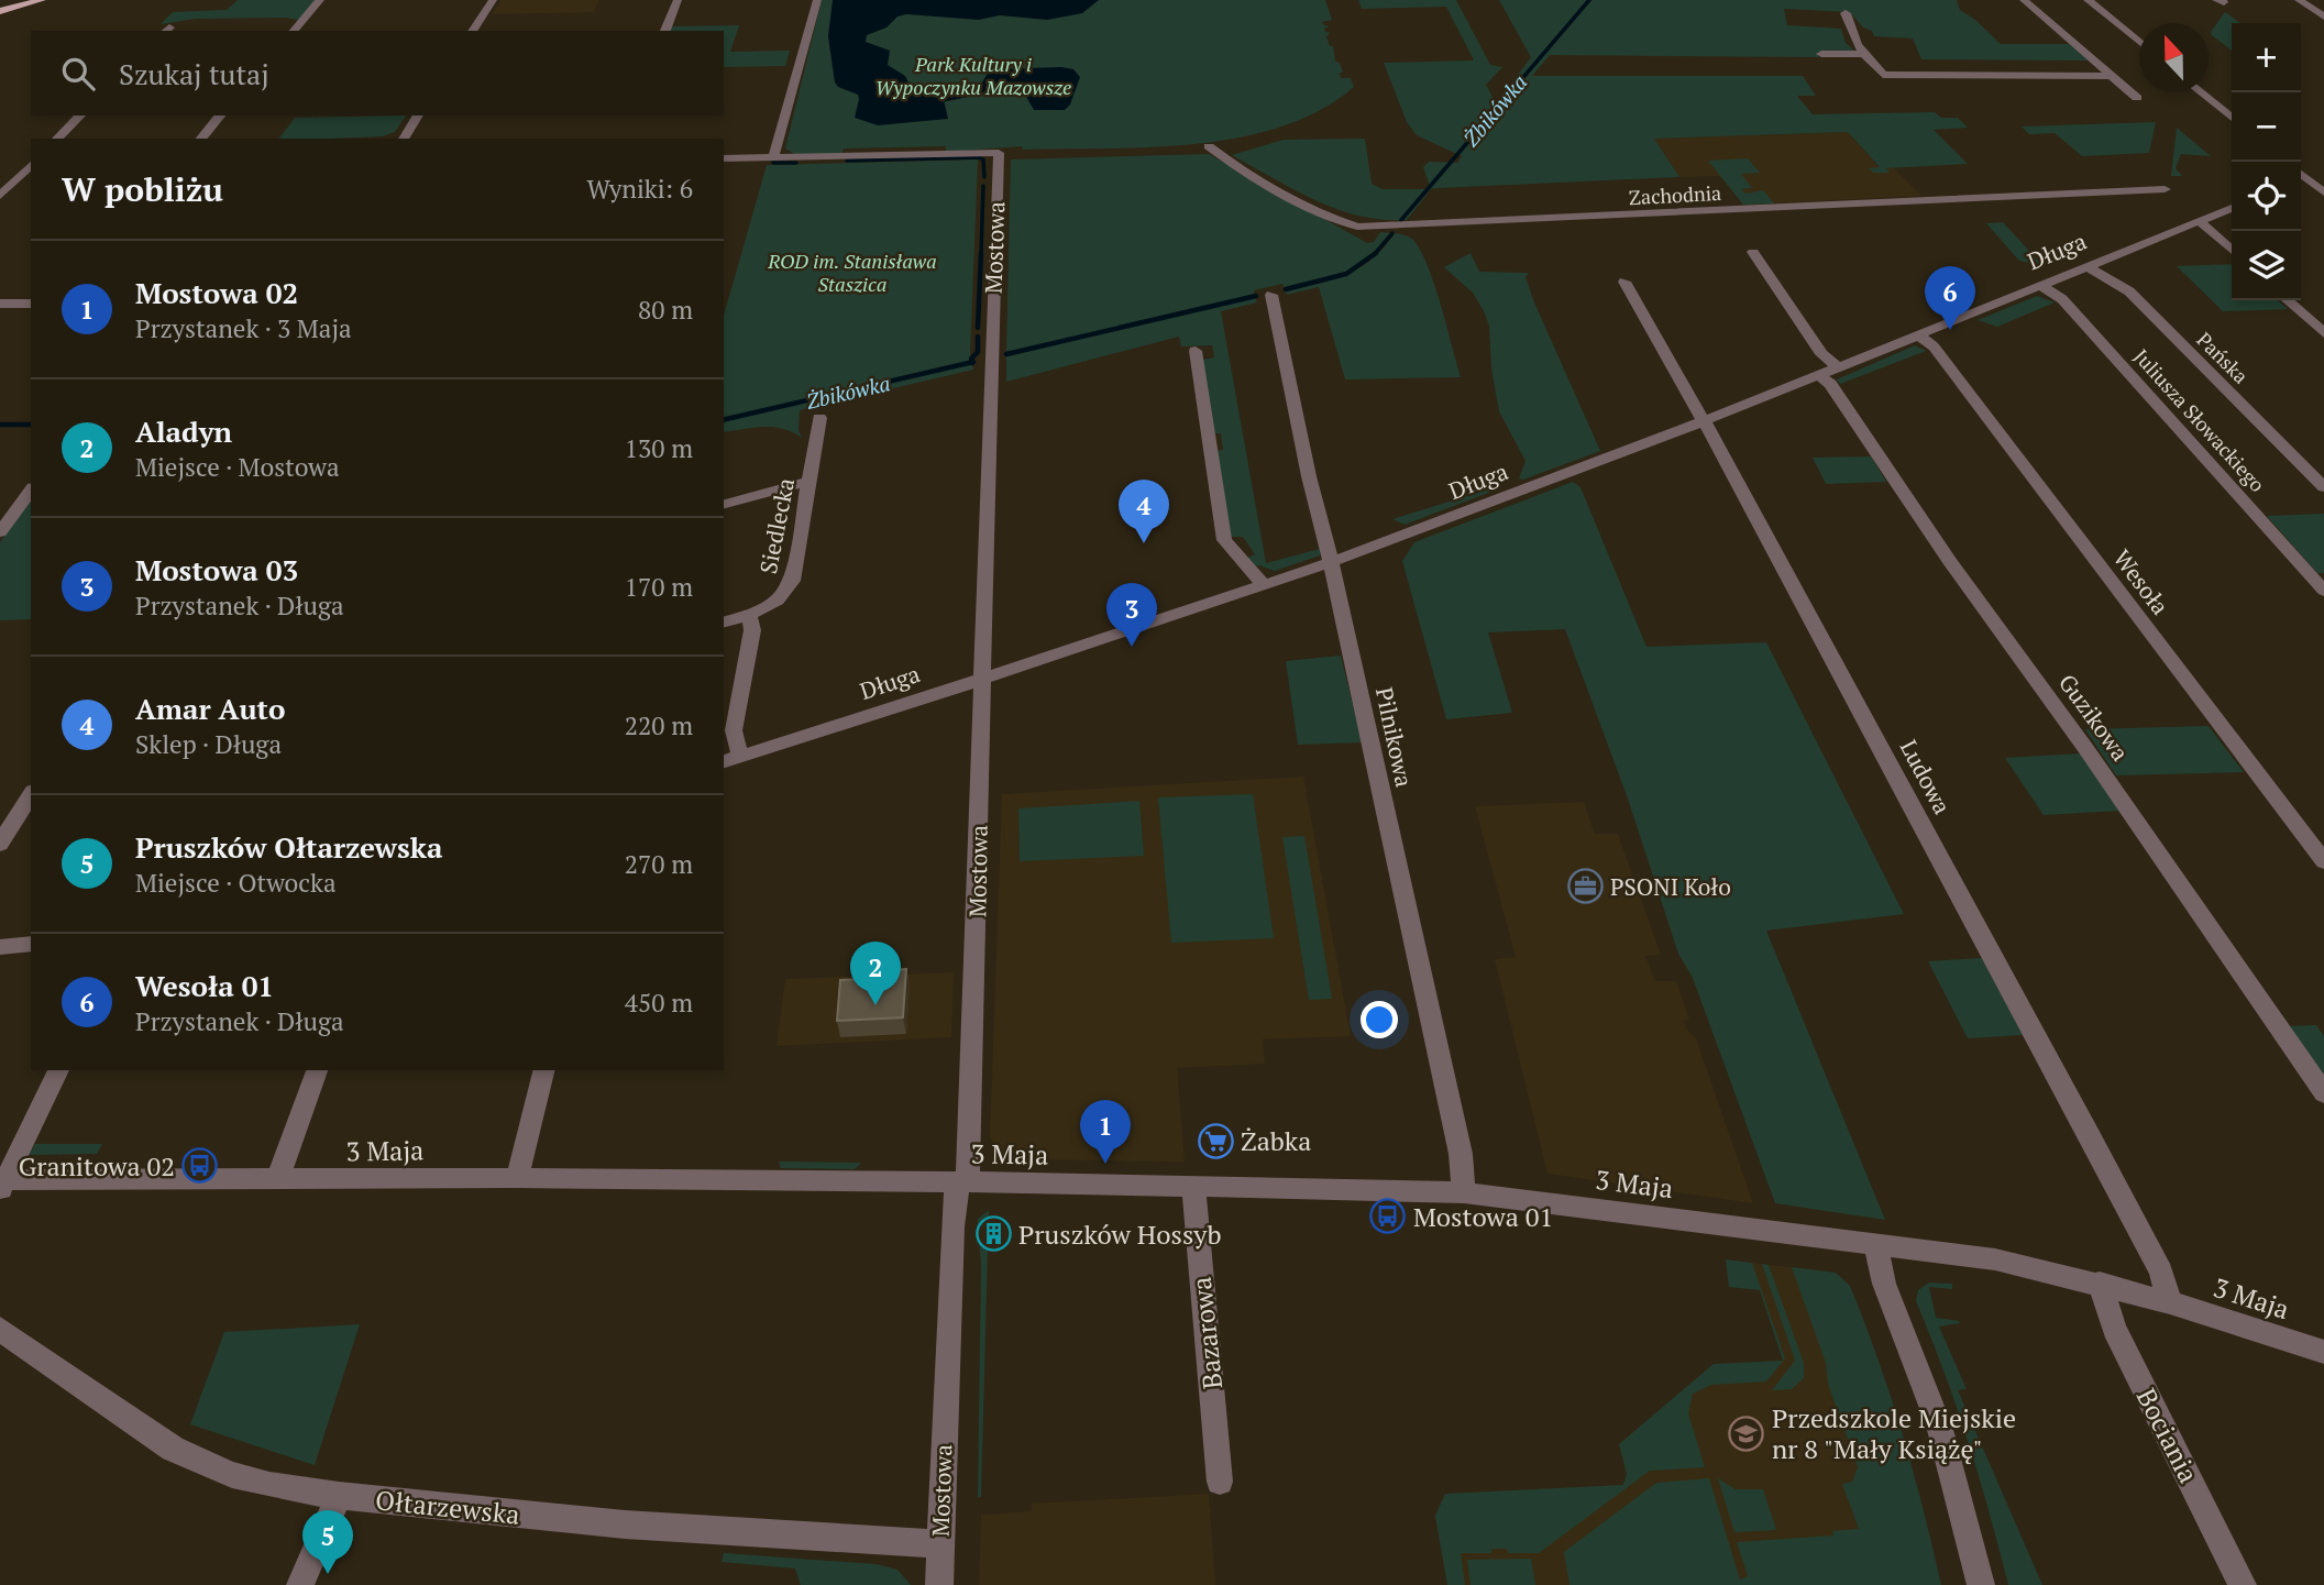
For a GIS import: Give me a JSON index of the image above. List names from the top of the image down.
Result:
{
  "streets": {
    "street": [
      "Zachodnia",
      "Mostowa",
      "Długa",
      "Pańska",
      "Juliusza Słowackiego",
      "Siedlecka",
      "Wesoła",
      "Guzikowa",
      "Pilnikowa",
      "Ludowa",
      "3 Maja",
      "Bazarowa",
      "Bociania",
      "Ołtarzewska"
    ]
  },
  "crossings": [
    ["Mostowa", "Długa"],
    ["Mostowa", "3 Maja"],
    ["Mostowa", "Ołtarzewska"],
    ["Długa", "Pańska"],
    ["Długa", "Juliusza Słowackiego"],
    ["Długa", "Wesoła"],
    ["Długa", "Guzikowa"],
    ["Długa", "Pilnikowa"],
    ["Długa", "Ludowa"],
    ["Pilnikowa", "3 Maja"],
    ["Ludowa", "3 Maja"],
    ["3 Maja", "Bazarowa"],
    ["3 Maja", "Bociania"]
  ],
  "water": ["Żbikówka"],
  "parks": ["Park Kultury i Wypoczynku Mazowsze", "ROD im. Stanisława Staszica"],
  "places": {
    "office": ["PSONI Koło"],
    "supermarket": ["Żabka"],
    "bus stop": ["Granitowa 02", "Mostowa 01"],
    "building": ["Pruszków Hossyb"],
    "school or university": ["Przedszkole Miejskie nr 8 \"Mały Książę\""]
  },
  "north": "top",
  "page": {
    "map_buttons": ["+", "−"],
    "search": "Szukaj tutaj",
    "heading": ["W pobliżu", "Wyniki: 6"],
    "list": [
      {
        "mark": "1",
        "name": "Mostowa 02",
        "note": "Przystanek · 3 Maja",
        "value": "80 m"
      },
      {
        "mark": "2",
        "name": "Aladyn",
        "note": "Miejsce · Mostowa",
        "value": "130 m"
      },
      {
        "mark": "3",
        "name": "Mostowa 03",
        "note": "Przystanek · Długa",
        "value": "170 m"
      },
      {
        "mark": "4",
        "name": "Amar Auto",
        "note": "Sklep · Długa",
        "value": "220 m"
      },
      {
        "mark": "5",
        "name": "Pruszków Ołtarzewska",
        "note": "Miejsce · Otwocka",
        "value": "270 m"
      },
      {
        "mark": "6",
        "name": "Wesoła 01",
        "note": "Przystanek · Długa",
        "value": "450 m"
      }
    ],
    "pins": [
      "6",
      "4",
      "3",
      "2",
      "1",
      "5"
    ]
  }
}
